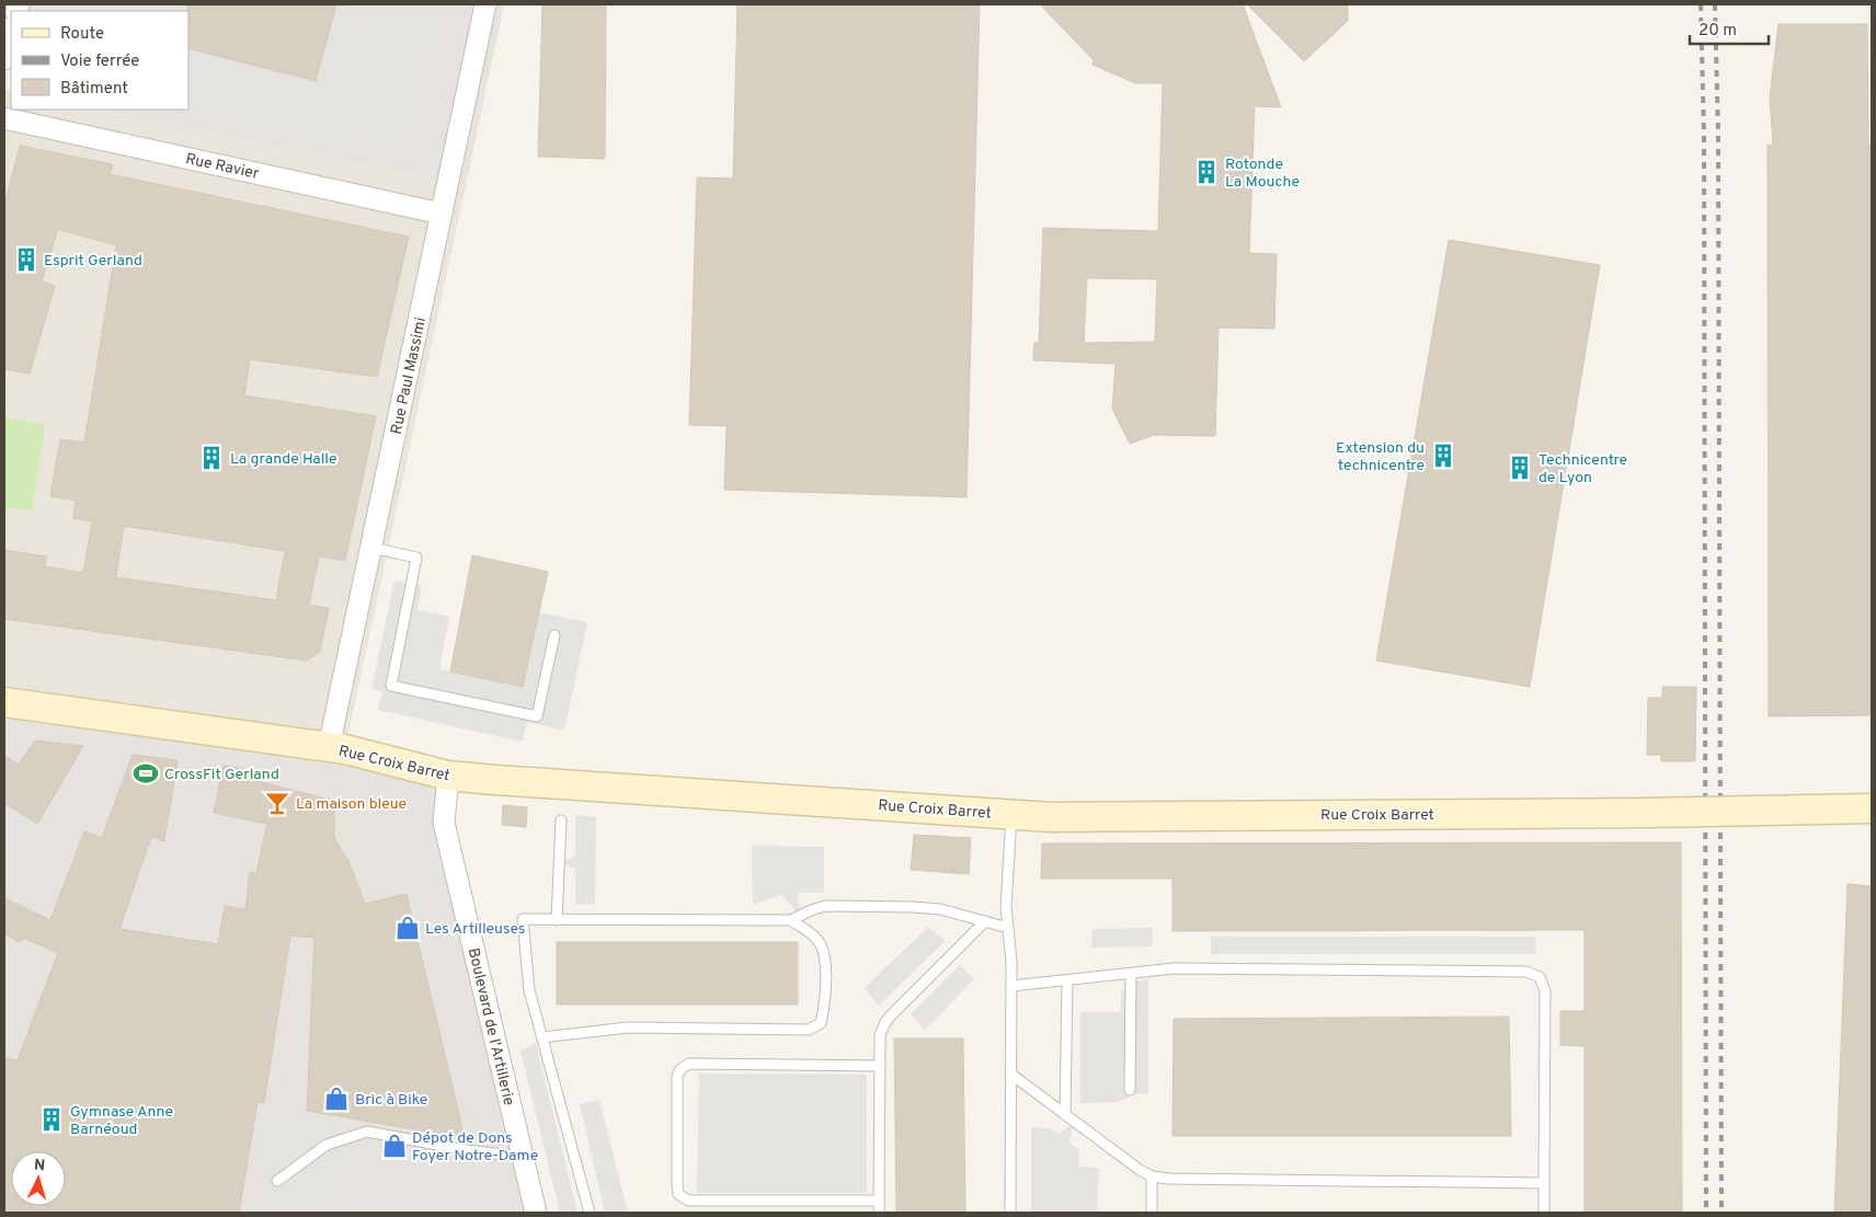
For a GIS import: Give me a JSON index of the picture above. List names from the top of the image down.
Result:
{
  "streets": {
    "street": [
      "Rue Ravier",
      "Rue Paul Massimi",
      "Rue Croix Barret",
      "Boulevard de l'Artillerie"
    ]
  },
  "crossings": [
    ["Rue Ravier", "Rue Paul Massimi"],
    ["Rue Paul Massimi", "Rue Croix Barret"],
    ["Rue Croix Barret", "Boulevard de l'Artillerie"]
  ],
  "places": {
    "building": [
      "Rotonde La Mouche",
      "Esprit Gerland",
      "Extension du technicentre",
      "La grande Halle",
      "Technicentre de Lyon",
      "Gymnase Anne Barnéoud"
    ],
    "sports": ["CrossFit Gerland"],
    "bar": ["La maison bleue"],
    "shop": ["Les Artilleuses", "Bric à Bike", "Dépot de Dons Foyer Notre-Dame"]
  },
  "legend": ["Route", "Voie ferrée", "Bâtiment"],
  "scale_bar": "20 m",
  "north": "top"
}
